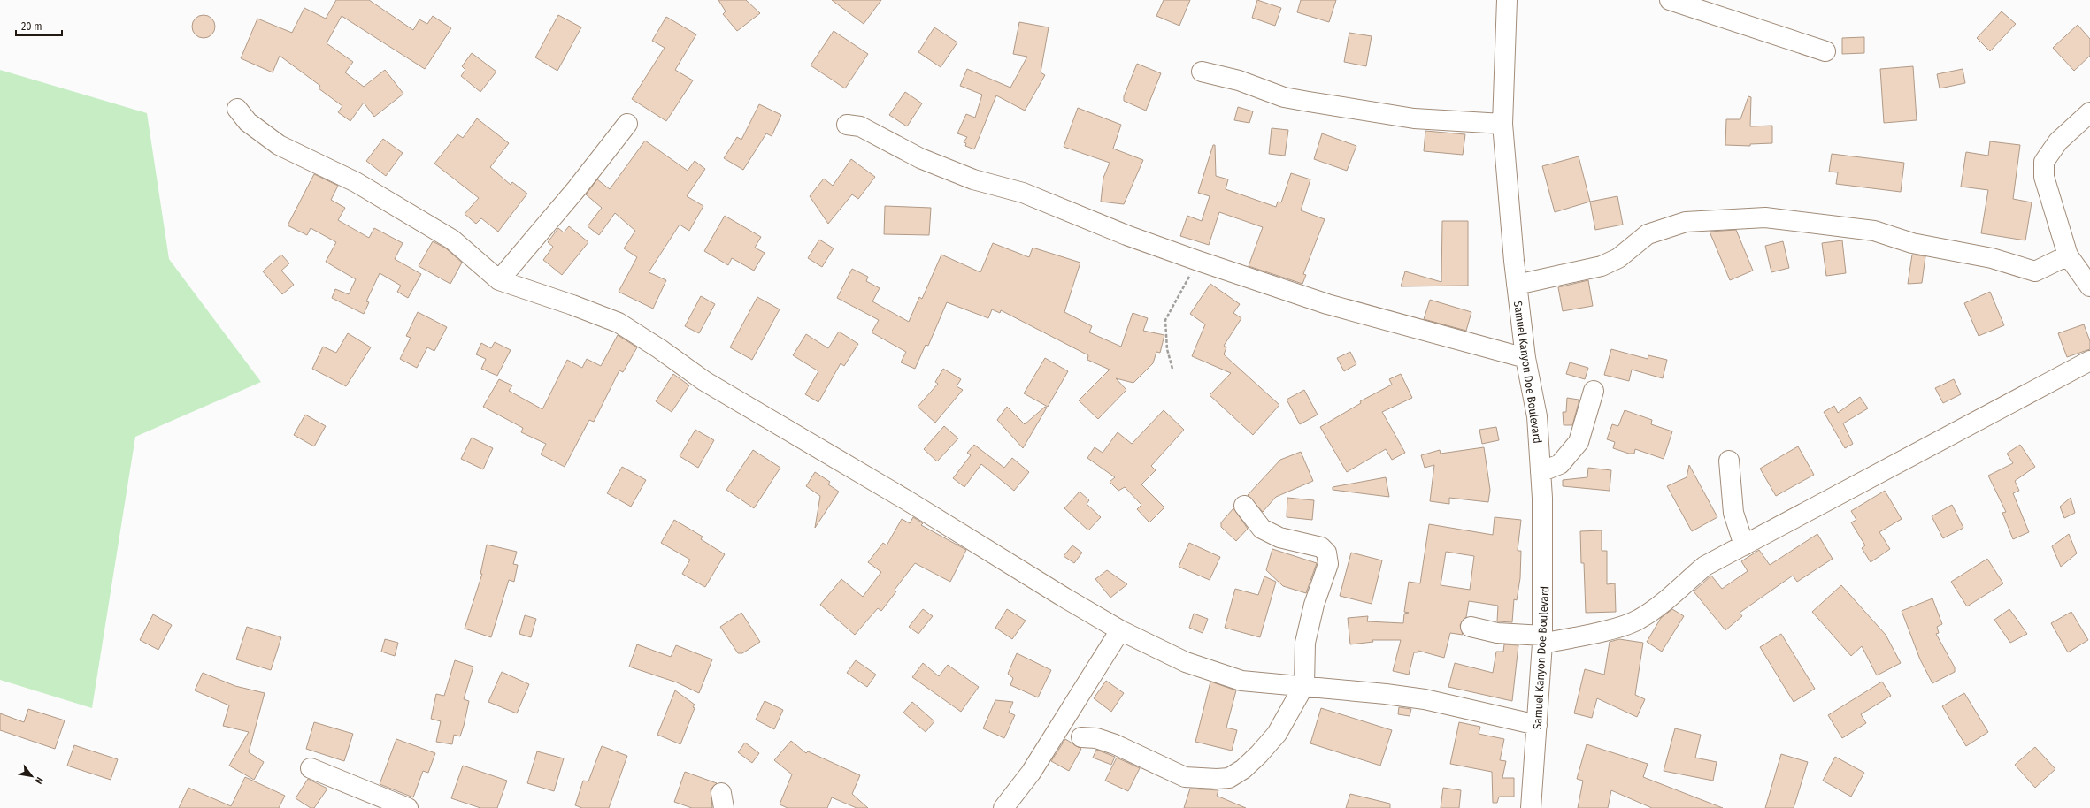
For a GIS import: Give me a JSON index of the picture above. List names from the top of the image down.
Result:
{
  "streets": {
    "street": ["Samuel Kanyon Doe Boulevard"]
  },
  "scale_bar": "20 m",
  "north": "bottom right"
}
